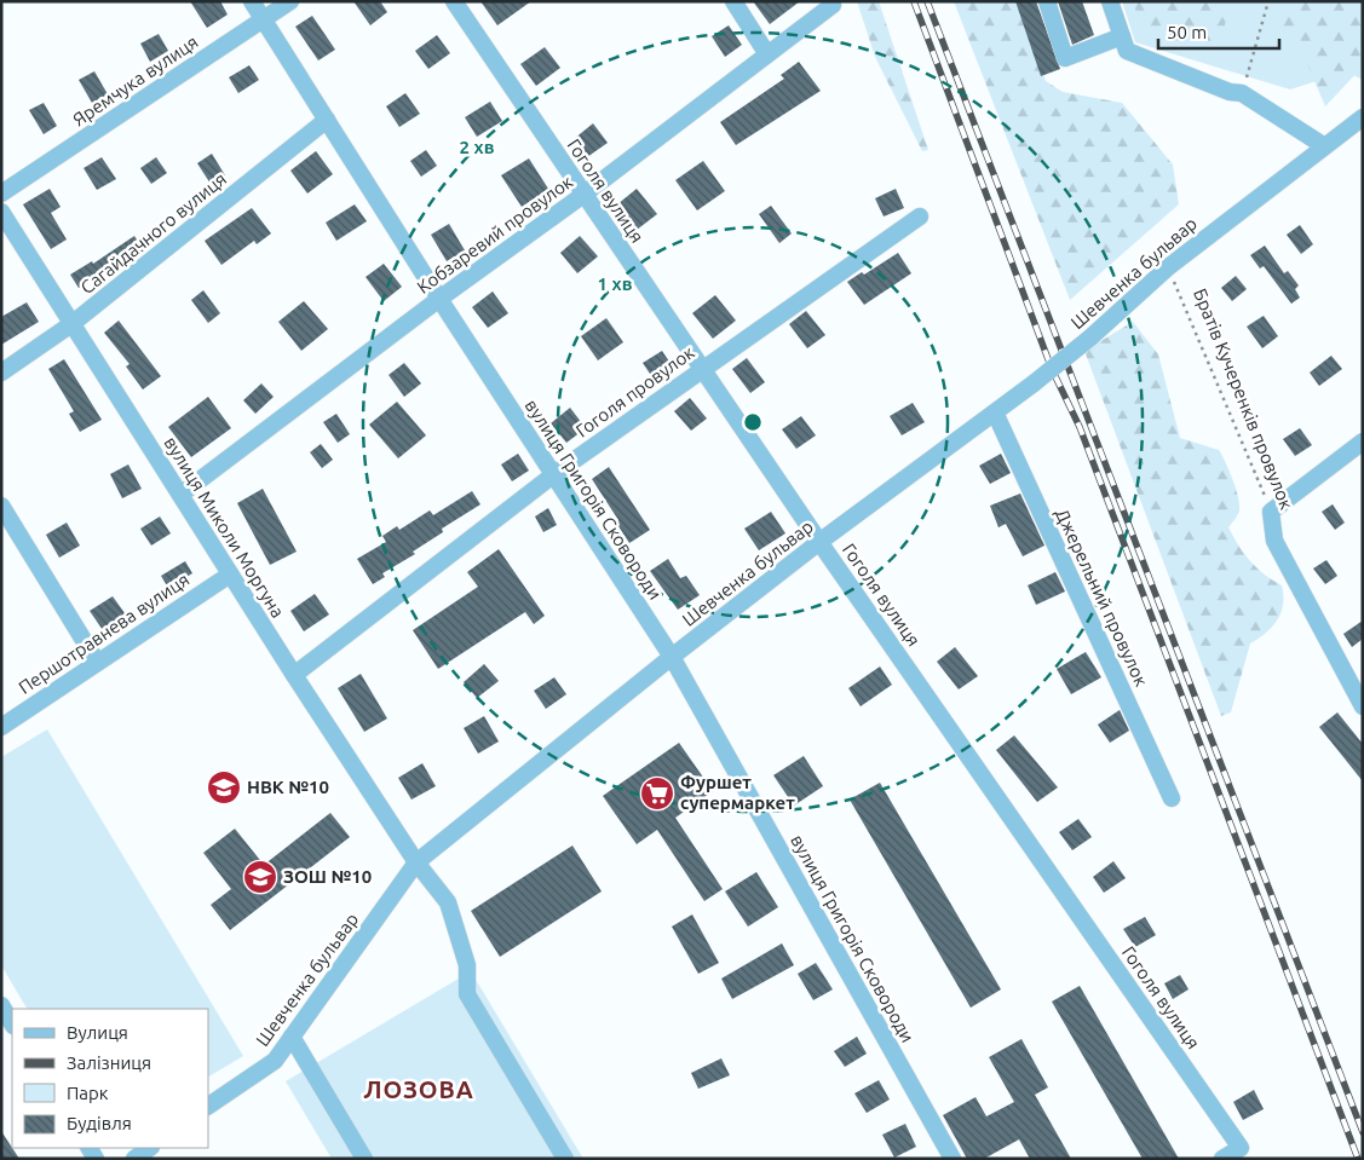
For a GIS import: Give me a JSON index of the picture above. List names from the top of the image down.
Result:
{
  "streets": {
    "street": [
      "Яремчука вулиця",
      "Гоголя вулиця",
      "Сагайдачного вулиця",
      "Кобзаревий провулок",
      "Шевченка бульвар",
      "Гоголя провулок",
      "Братів Кучеренків провулок",
      "вулиця Григорія Сковороди",
      "вулиця Миколи Моргуна",
      "Джерельний провулок",
      "Першотравнева вулиця"
    ]
  },
  "crossings": [
    ["Яремчука вулиця", "вулиця Григорія Сковороди"],
    ["Гоголя вулиця", "Кобзаревий провулок"],
    ["Гоголя вулиця", "Шевченка бульвар"],
    ["Гоголя вулиця", "Гоголя провулок"],
    ["Сагайдачного вулиця", "вулиця Григорія Сковороди"],
    ["Сагайдачного вулиця", "вулиця Миколи Моргуна"],
    ["Кобзаревий провулок", "вулиця Григорія Сковороди"],
    ["Кобзаревий провулок", "вулиця Миколи Моргуна"],
    ["Шевченка бульвар", "Братів Кучеренків провулок"],
    ["Шевченка бульвар", "вулиця Григорія Сковороди"],
    ["Шевченка бульвар", "вулиця Миколи Моргуна"],
    ["Шевченка бульвар", "Джерельний провулок"],
    ["Гоголя провулок", "вулиця Григорія Сковороди"],
    ["Гоголя провулок", "вулиця Миколи Моргуна"],
    ["вулиця Миколи Моргуна", "Першотравнева вулиця"]
  ],
  "districts": ["ЛОЗОВА"],
  "places": {
    "school or university": ["НВК №10", "ЗОШ №10"],
    "supermarket": ["Фуршет супермаркет"]
  },
  "legend": [
    "Вулиця",
    "Залізниця",
    "Парк",
    "Будівля"
  ],
  "scale_bar": "50 m",
  "rings": ["2 хв", "1 хв"]
}
